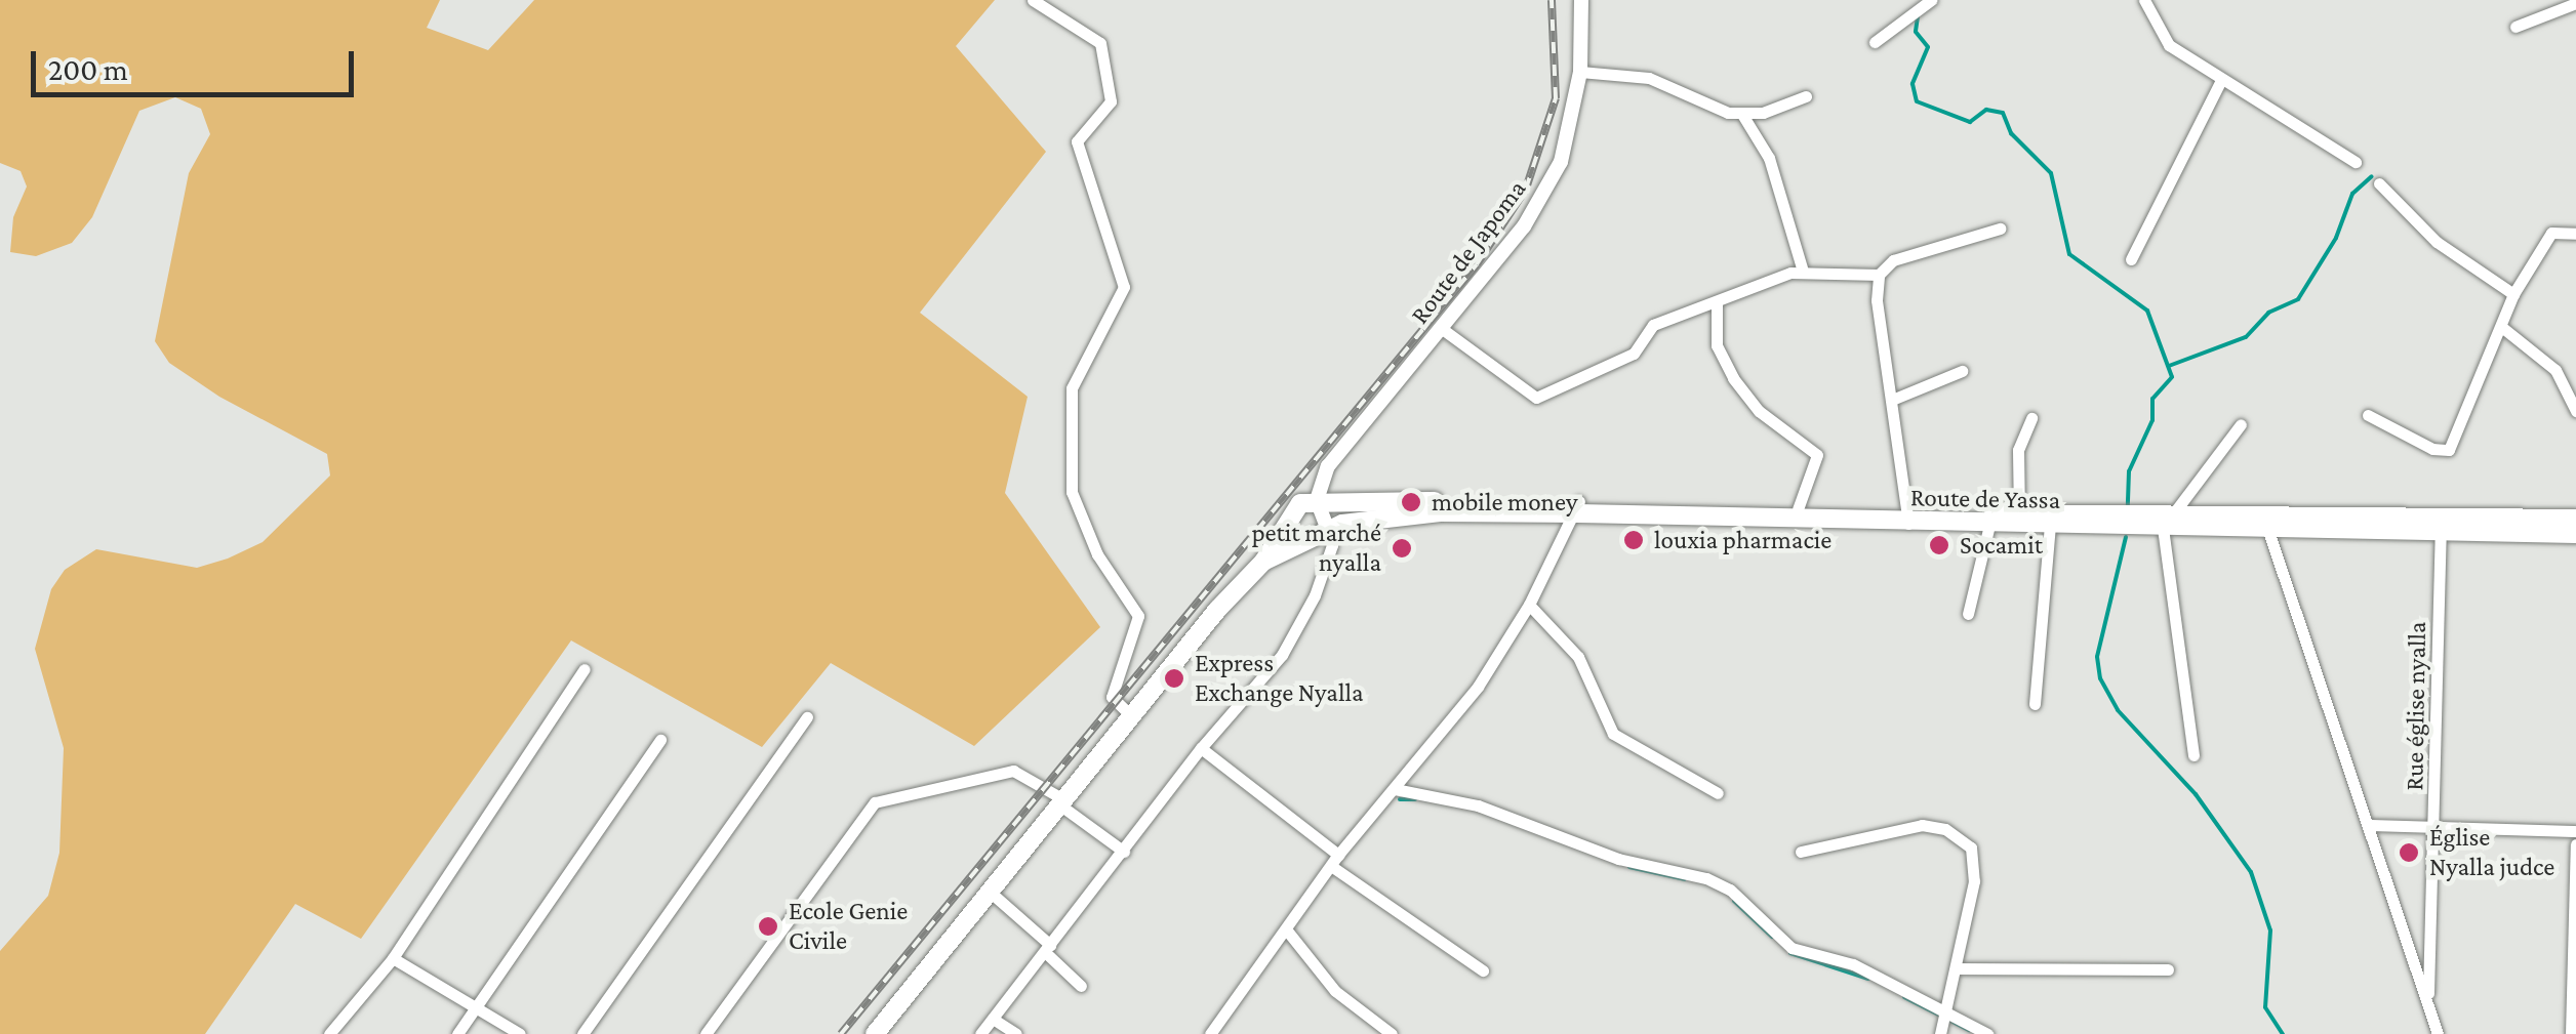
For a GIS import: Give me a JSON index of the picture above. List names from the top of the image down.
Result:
{
  "streets": {
    "main road": ["Route de Yassa"],
    "street": ["Route de Japoma", "Rue église nyalla"]
  },
  "crossings": [
    ["Route de Yassa", "Rue église nyalla"]
  ],
  "places": [
    "mobile money",
    "louxia pharmacie",
    "Socamit",
    "petit marché nyalla",
    "Express Exchange Nyalla",
    "Église Nyalla judce",
    "Ecole Genie Civile"
  ],
  "scale_bar": "200 m"
}
